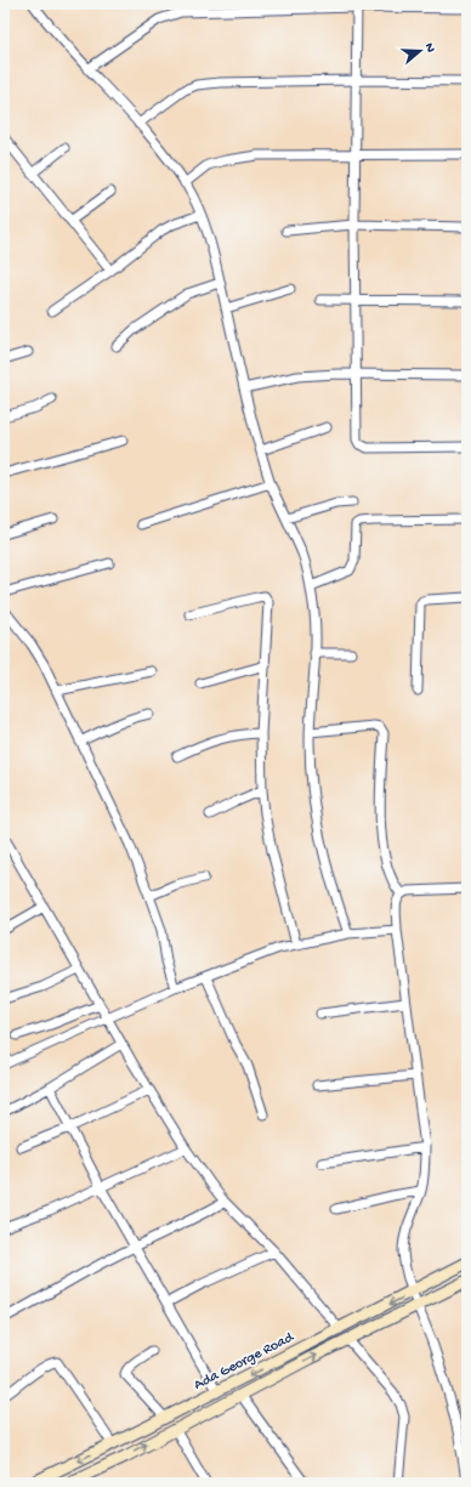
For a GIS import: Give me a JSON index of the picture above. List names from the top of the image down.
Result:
{
  "streets": {
    "main road": ["Ada George Road"]
  },
  "north": "right"
}
